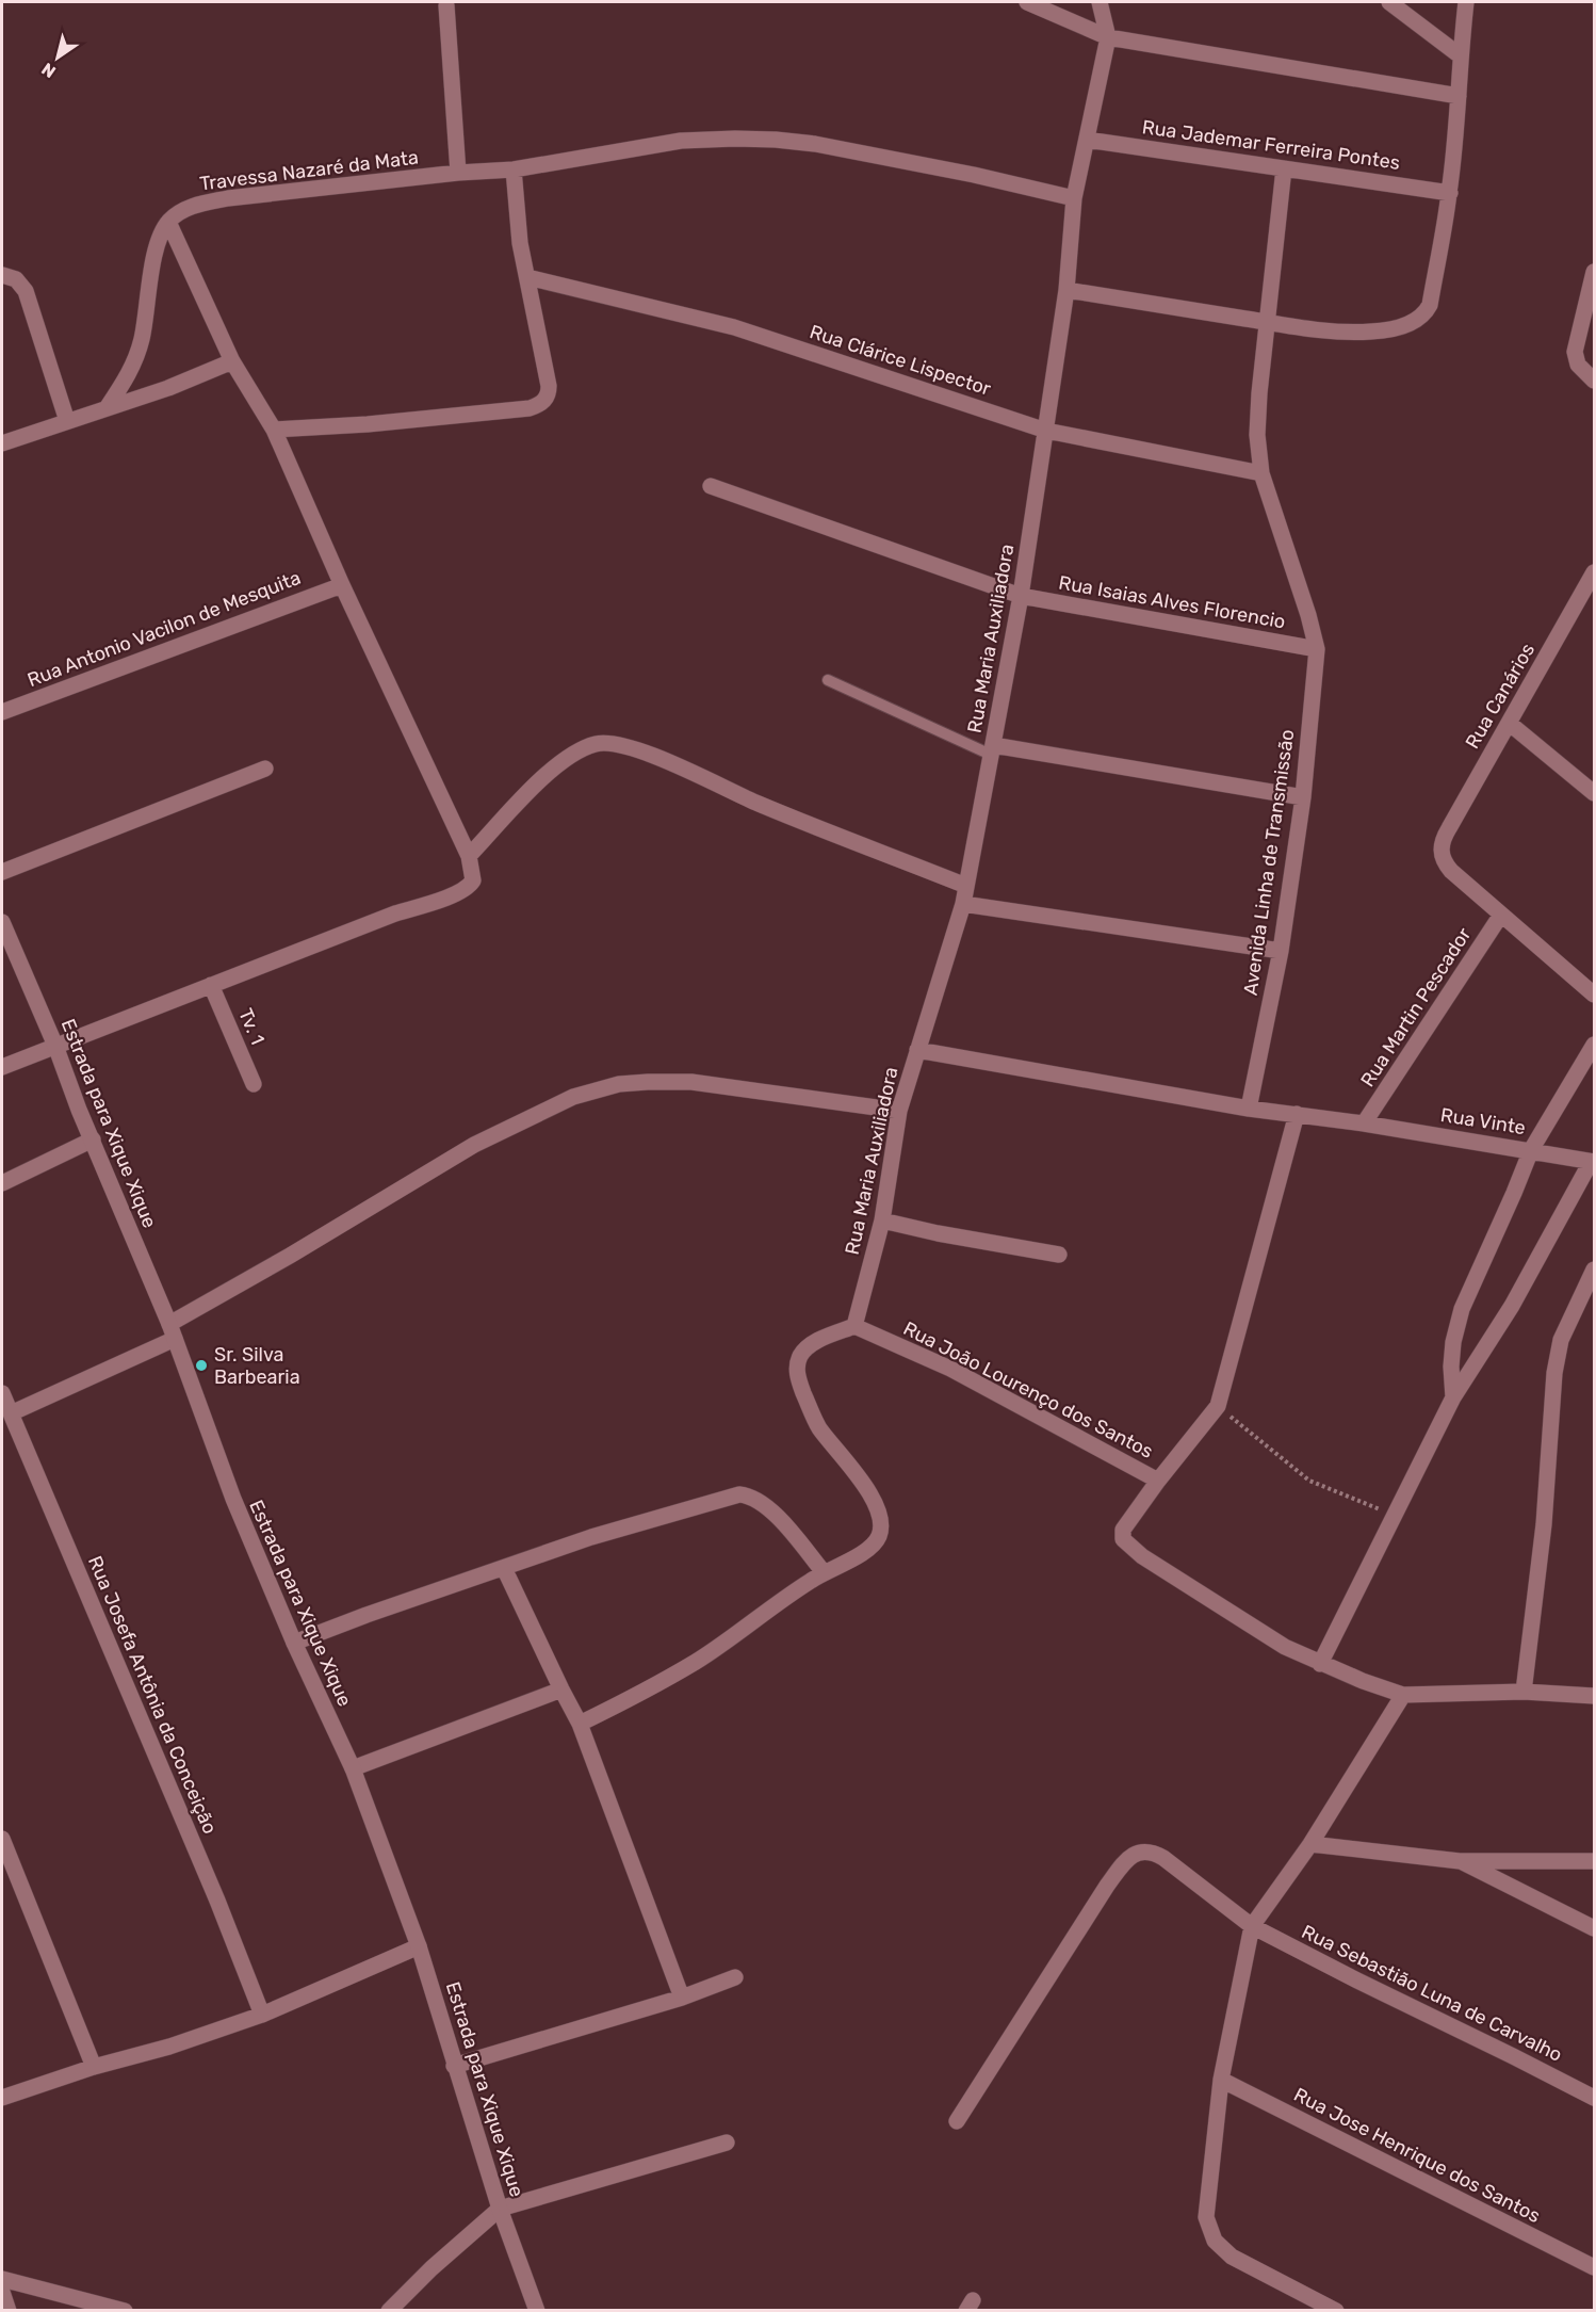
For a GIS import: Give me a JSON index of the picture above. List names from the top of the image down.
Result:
{
  "streets": {
    "street": [
      "Rua Jademar Ferreira Pontes",
      "Travessa Nazaré da Mata",
      "Rua Clárice Lispector",
      "Rua Isaias Alves Florencio",
      "Rua Antonio Vacilon de Mesquita",
      "Rua Maria Auxiliadora",
      "Rua Canários",
      "Avenida Linha de Transmissão",
      "Rua Martin Pescador",
      "Tv. 1",
      "Rua Vinte",
      "Estrada para Xique Xique",
      "Rua João Lourenço dos Santos",
      "Rua Josefa Antônia da Conceição",
      "Rua Sebastião Luna de Carvalho",
      "Rua Jose Henrique dos Santos"
    ]
  },
  "crossings": [
    ["Rua Jademar Ferreira Pontes", "Rua Maria Auxiliadora"],
    ["Rua Jademar Ferreira Pontes", "Avenida Linha de Transmissão"],
    ["Travessa Nazaré da Mata", "Rua Maria Auxiliadora"],
    ["Rua Clárice Lispector", "Rua Maria Auxiliadora"],
    ["Rua Clárice Lispector", "Avenida Linha de Transmissão"],
    ["Rua Isaias Alves Florencio", "Rua Maria Auxiliadora"],
    ["Rua Isaias Alves Florencio", "Avenida Linha de Transmissão"],
    ["Rua Maria Auxiliadora", "Rua Vinte"],
    ["Rua Maria Auxiliadora", "Rua João Lourenço dos Santos"],
    ["Rua Canários", "Rua Martin Pescador"],
    ["Avenida Linha de Transmissão", "Rua Vinte"],
    ["Rua Martin Pescador", "Rua Vinte"]
  ],
  "places": ["Sr. Silva Barbearia"],
  "north": "bottom left"
}
